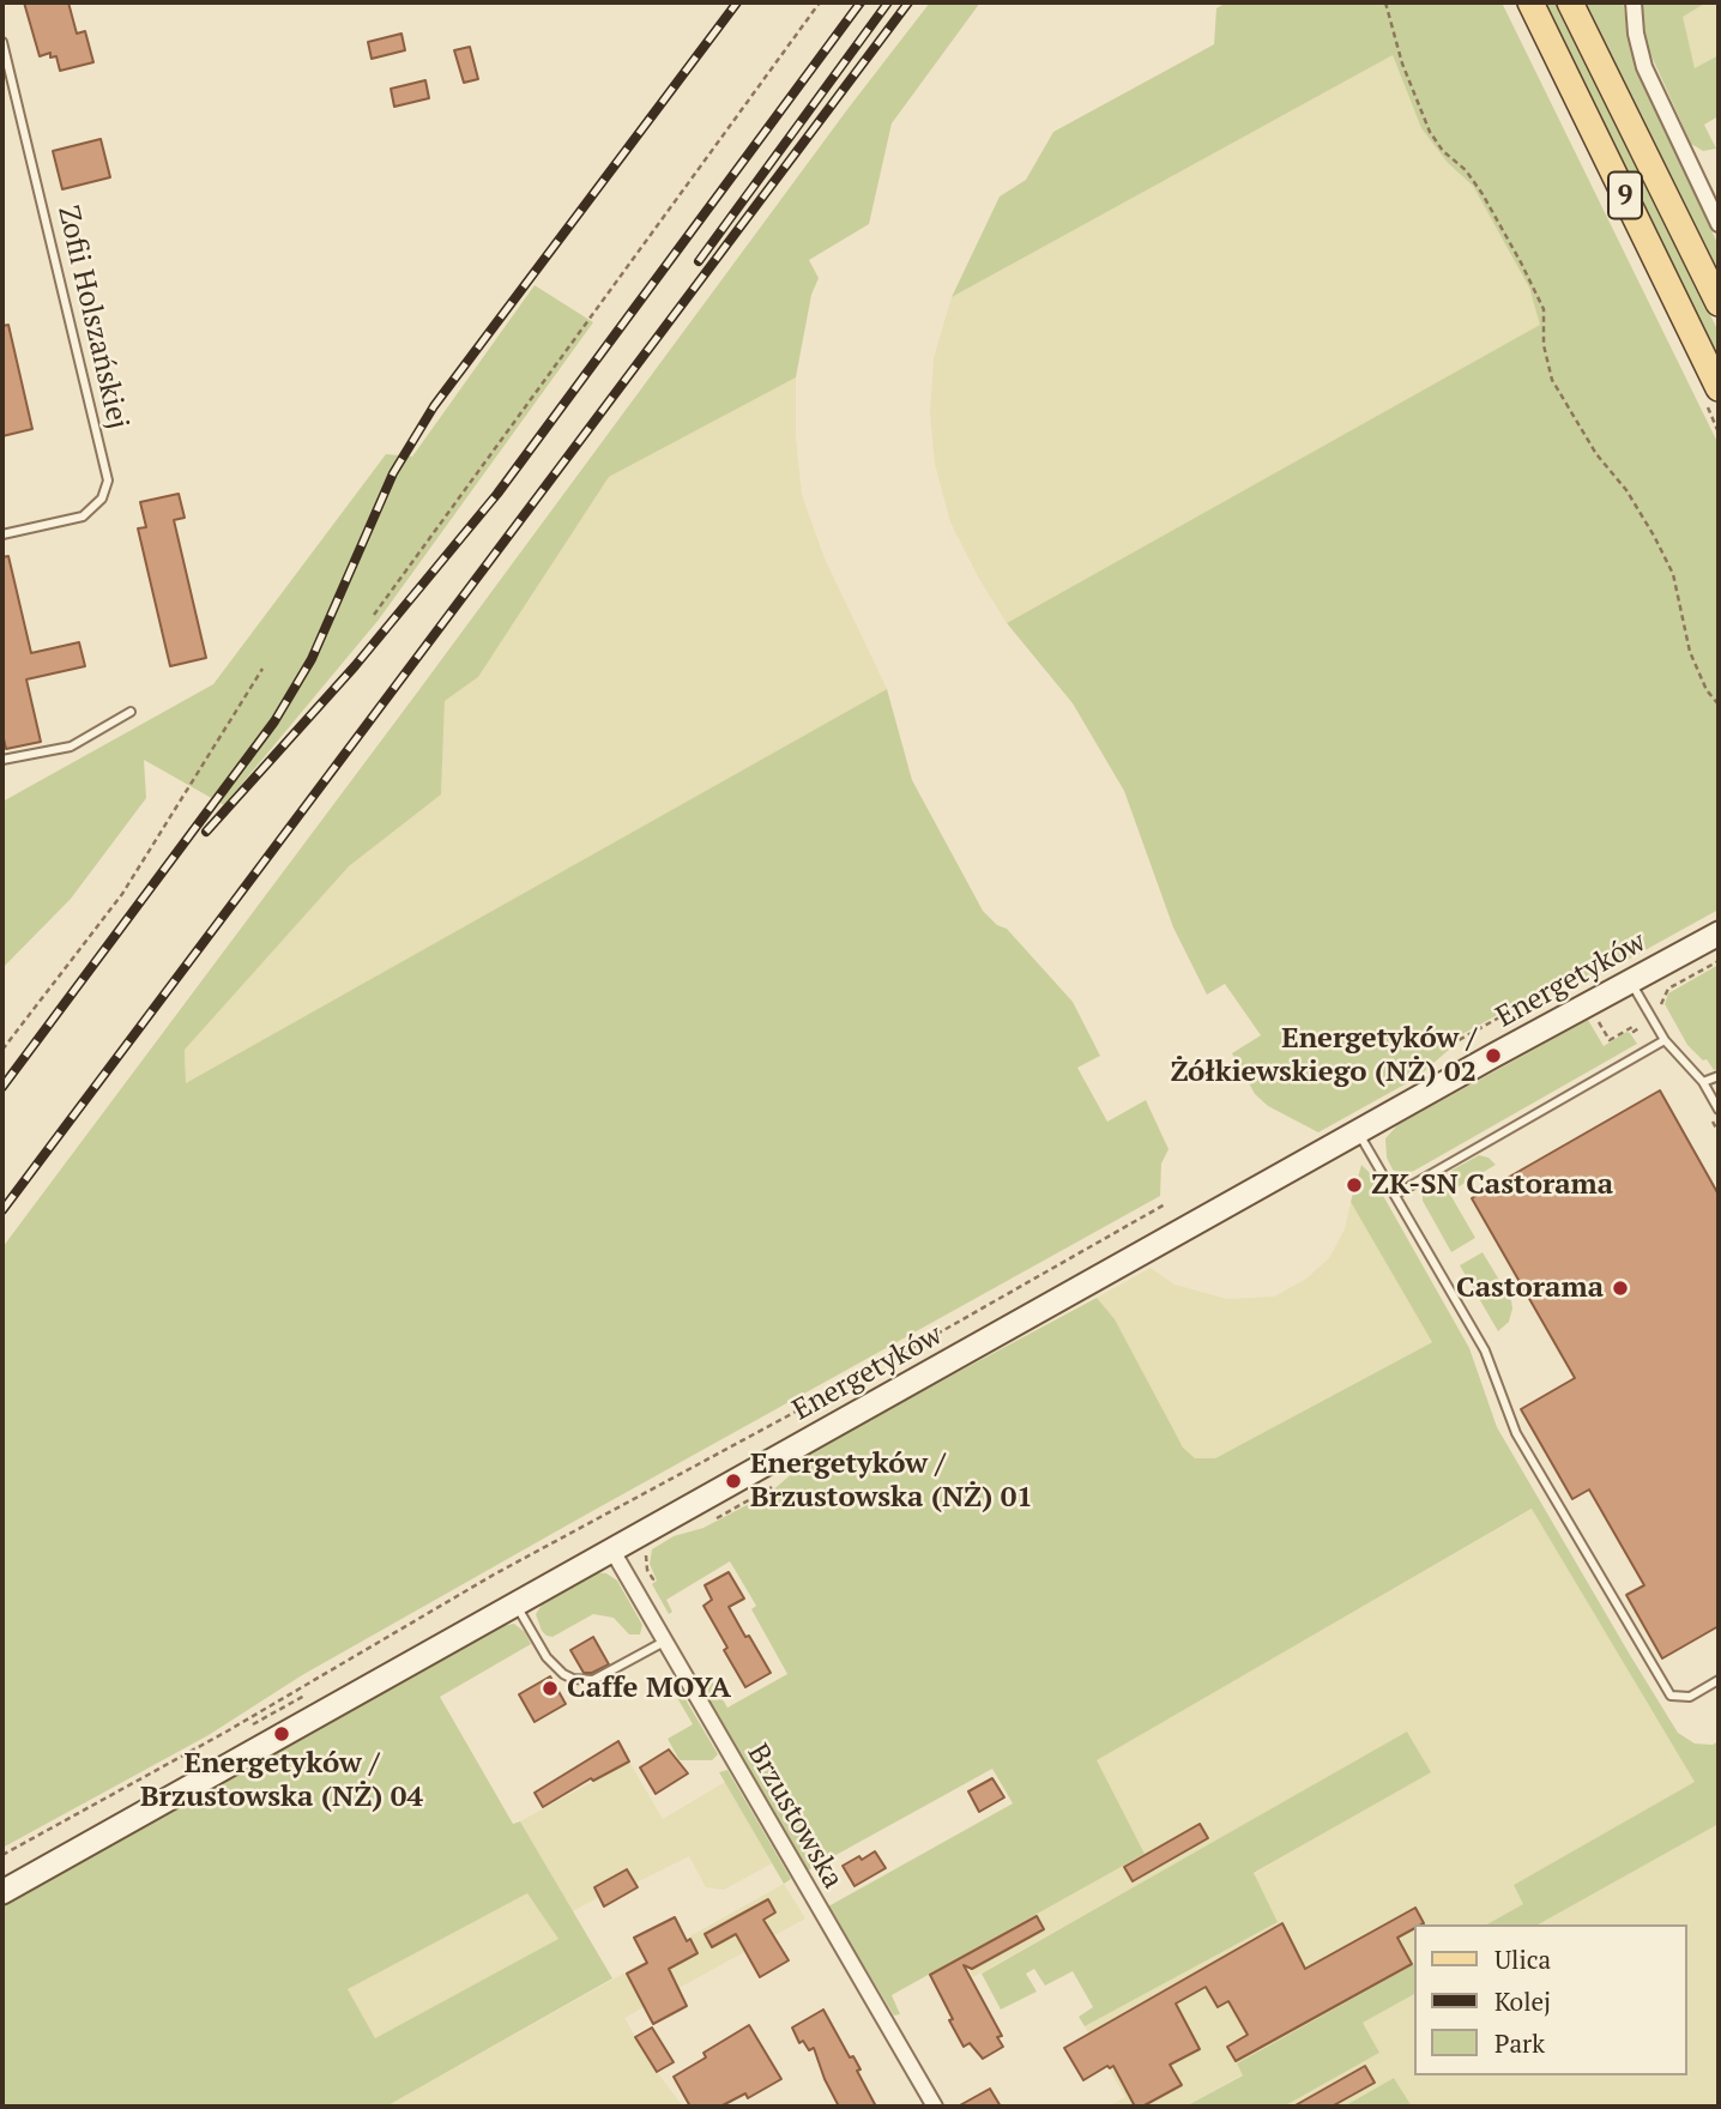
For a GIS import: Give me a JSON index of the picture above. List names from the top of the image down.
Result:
{
  "streets": {
    "main road": ["9", "Energetyków"],
    "street": ["Brzustowska"],
    "lane": ["Zofii Holszańskiej"]
  },
  "crossings": [
    ["Energetyków", "Brzustowska"]
  ],
  "places": [
    "Energetyków / Żółkiewskiego (NŻ) 02",
    "ZK-SN Castorama",
    "Castorama",
    "Energetyków / Brzustowska (NŻ) 01",
    "Caffe MOYA",
    "Energetyków / Brzustowska (NŻ) 04"
  ],
  "legend": ["Ulica", "Kolej", "Park"]
}
